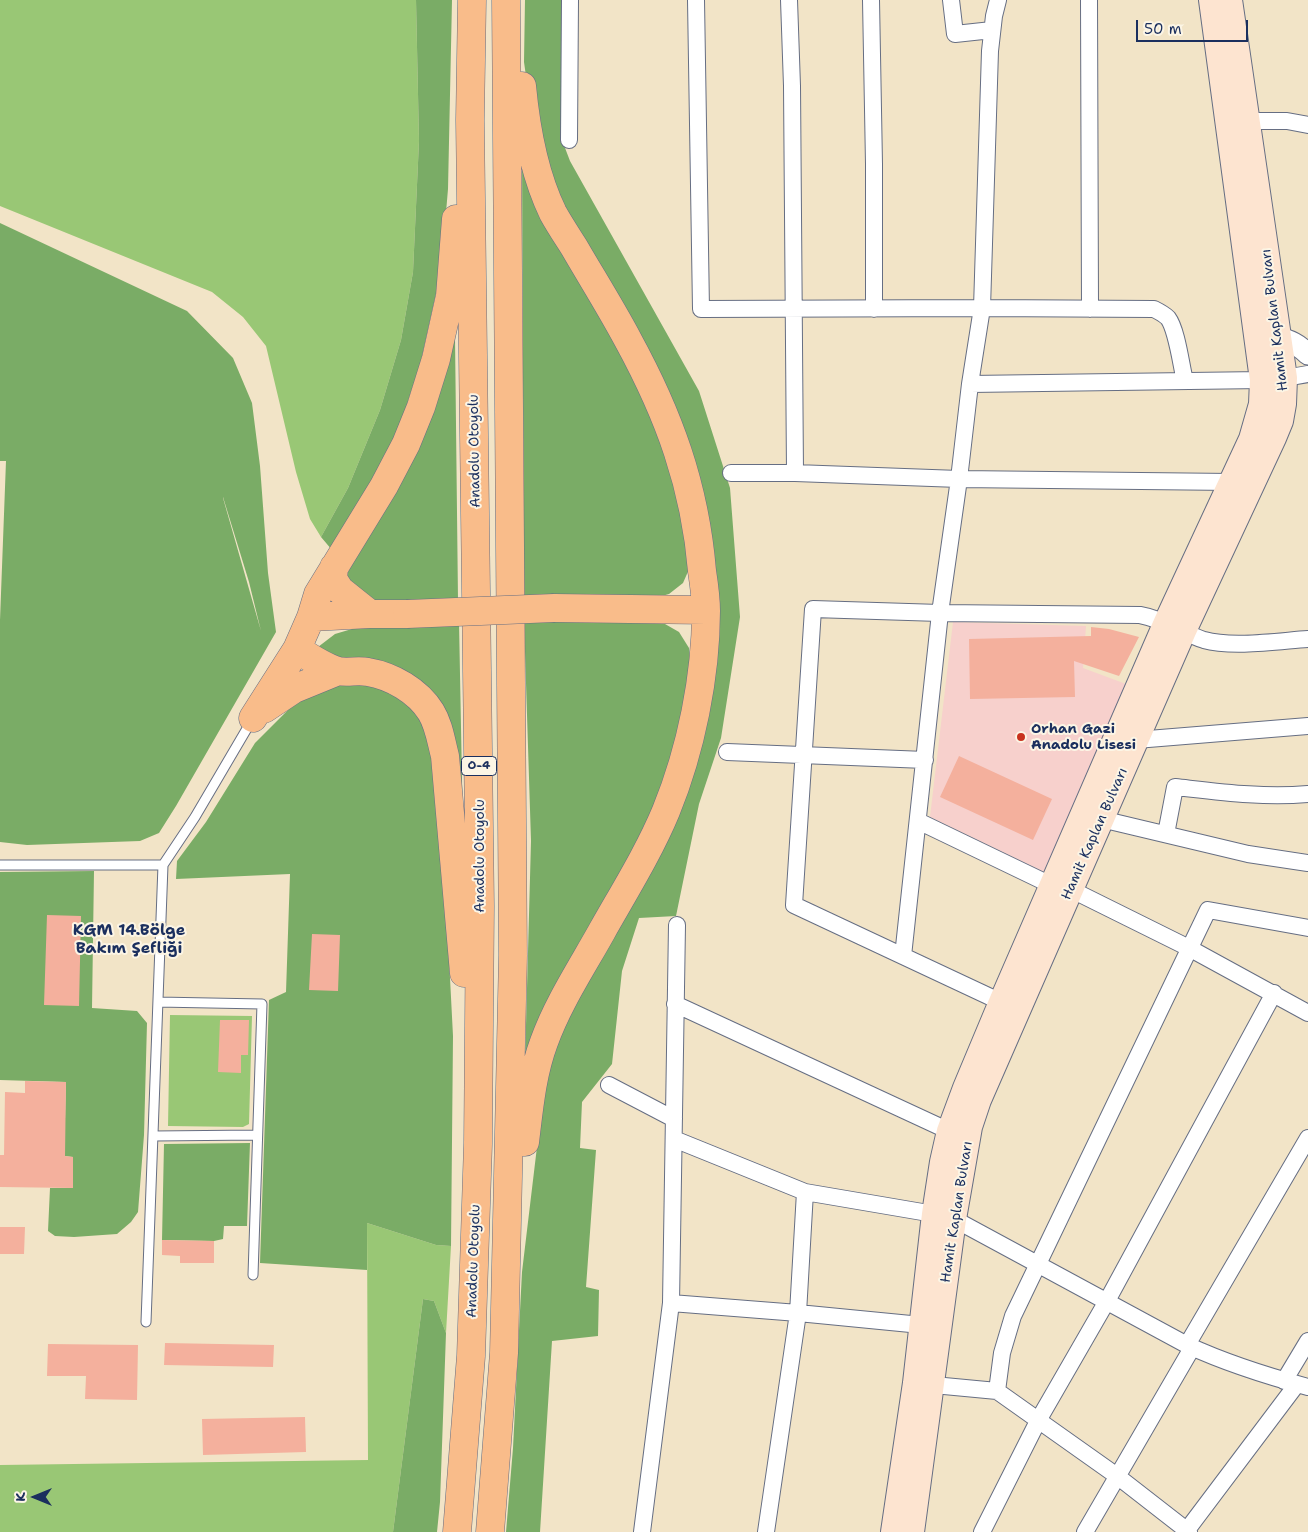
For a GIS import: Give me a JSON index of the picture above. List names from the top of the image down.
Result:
{
  "streets": {
    "highway": ["Anadolu Otoyolu", "O-4"],
    "main road": ["Hamit Kaplan Bulvarı"]
  },
  "districts": ["KGM 14.Bölge Bakım Şefliği"],
  "places": ["Orhan Gazi Anadolu Lisesi"],
  "scale_bar": "50 m",
  "north": "left"
}
